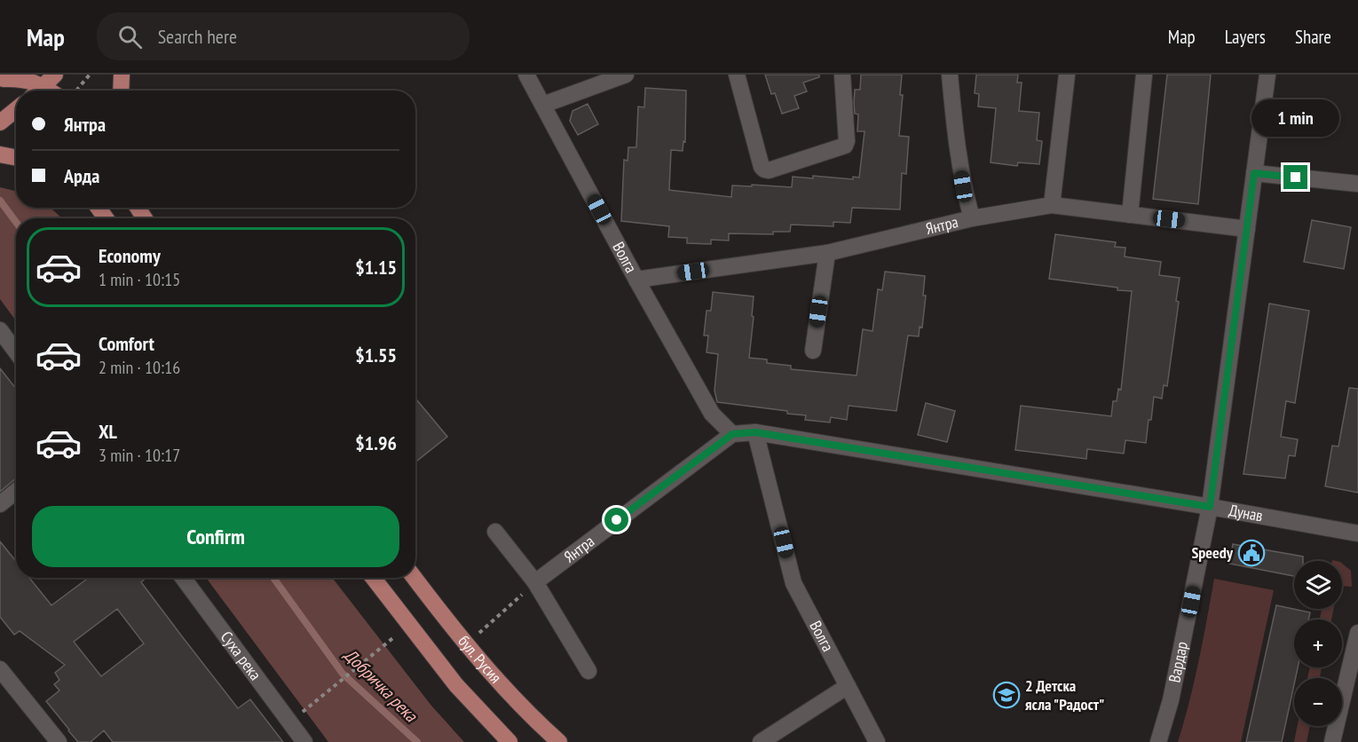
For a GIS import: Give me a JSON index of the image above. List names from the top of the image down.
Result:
{
  "streets": {
    "main road": ["бул. Русия"],
    "street": [
      "Янтра",
      "Волга",
      "Дунав",
      "Суха река",
      "Вардар"
    ]
  },
  "crossings": [
    ["Янтра", "Волга"],
    ["Янтра", "Вардар"],
    ["Волга", "Дунав"],
    ["Дунав", "Вардар"]
  ],
  "water": ["Добричка река"],
  "places": {
    "public building": ["Speedy"],
    "school or university": ["2 Детска ясла \"Радост\""]
  },
  "page": {
    "header": "Map",
    "search": "Search here",
    "nav": ["Map", "Layers", "Share"],
    "banner": ["Янтра", "Арда"],
    "bubble": "1 min",
    "list": [
      {
        "name": "Economy",
        "note": "1 min · 10:15",
        "value": "$1.15"
      },
      {
        "name": "Comfort",
        "note": "2 min · 10:16",
        "value": "$1.55"
      },
      {
        "name": "XL",
        "note": "3 min · 10:17",
        "value": "$1.96"
      }
    ],
    "buttons": "Confirm",
    "map_buttons": ["+", "−"]
  }
}
